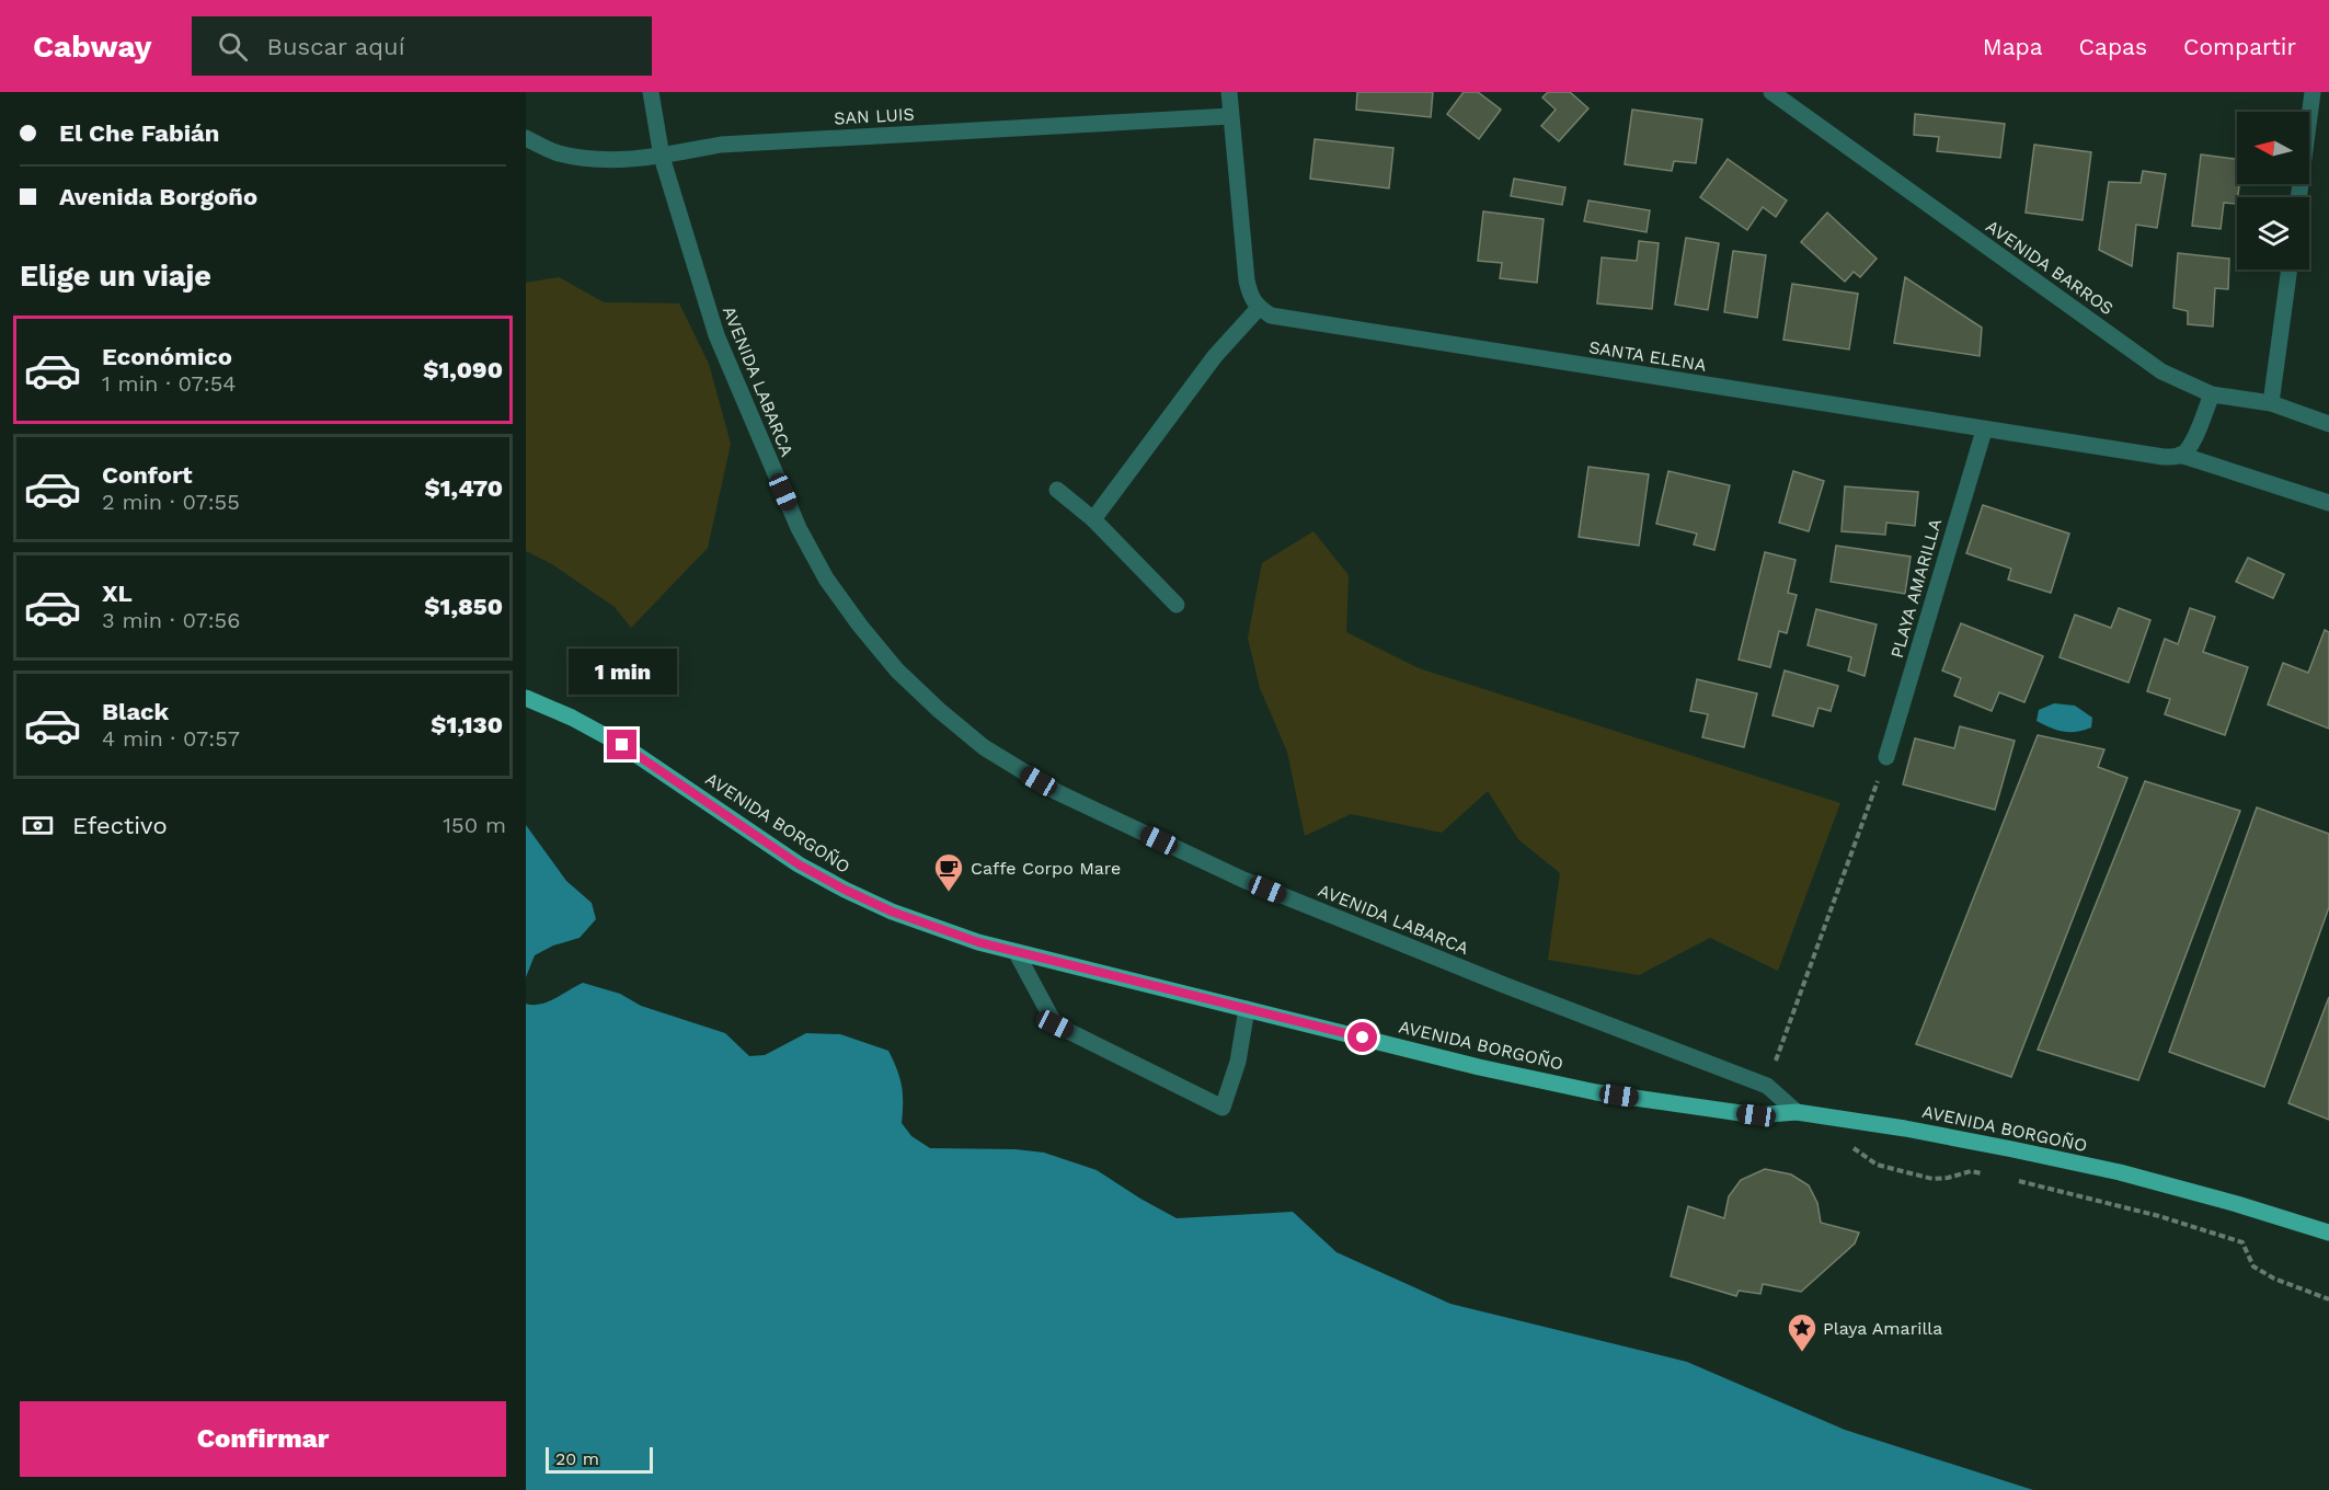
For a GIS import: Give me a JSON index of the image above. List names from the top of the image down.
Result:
{
  "streets": {
    "main road": ["AVENIDA BORGOÑO"],
    "street": [
      "SAN LUIS",
      "AVENIDA BARROS",
      "SANTA ELENA",
      "AVENIDA LABARCA",
      "PLAYA AMARILLA"
    ]
  },
  "crossings": [
    ["SAN LUIS", "AVENIDA LABARCA"],
    ["SANTA ELENA", "PLAYA AMARILLA"],
    ["AVENIDA LABARCA", "AVENIDA BORGOÑO"]
  ],
  "places": {
    "cafe": ["Caffe Corpo Mare"],
    "place": ["Playa Amarilla"]
  },
  "scale_bar": "20 m",
  "north": "left",
  "page": {
    "header": "Cabway",
    "search": "Buscar aquí",
    "nav": ["Mapa", "Capas", "Compartir"],
    "banner": ["El Che Fabián", "Avenida Borgoño"],
    "heading": "Elige un viaje",
    "list": [
      {
        "name": "Económico",
        "note": "1 min · 07:54",
        "value": "$1,090"
      },
      {
        "name": "Confort",
        "note": "2 min · 07:55",
        "value": "$1,470"
      },
      {
        "name": "XL",
        "note": "3 min · 07:56",
        "value": "$1,850"
      },
      {
        "name": "Black",
        "note": "4 min · 07:57",
        "value": "$1,130"
      }
    ],
    "bubble": "1 min",
    "pay": ["Efectivo", "150 m"],
    "buttons": "Confirmar",
    "scale": "20 m"
  }
}
